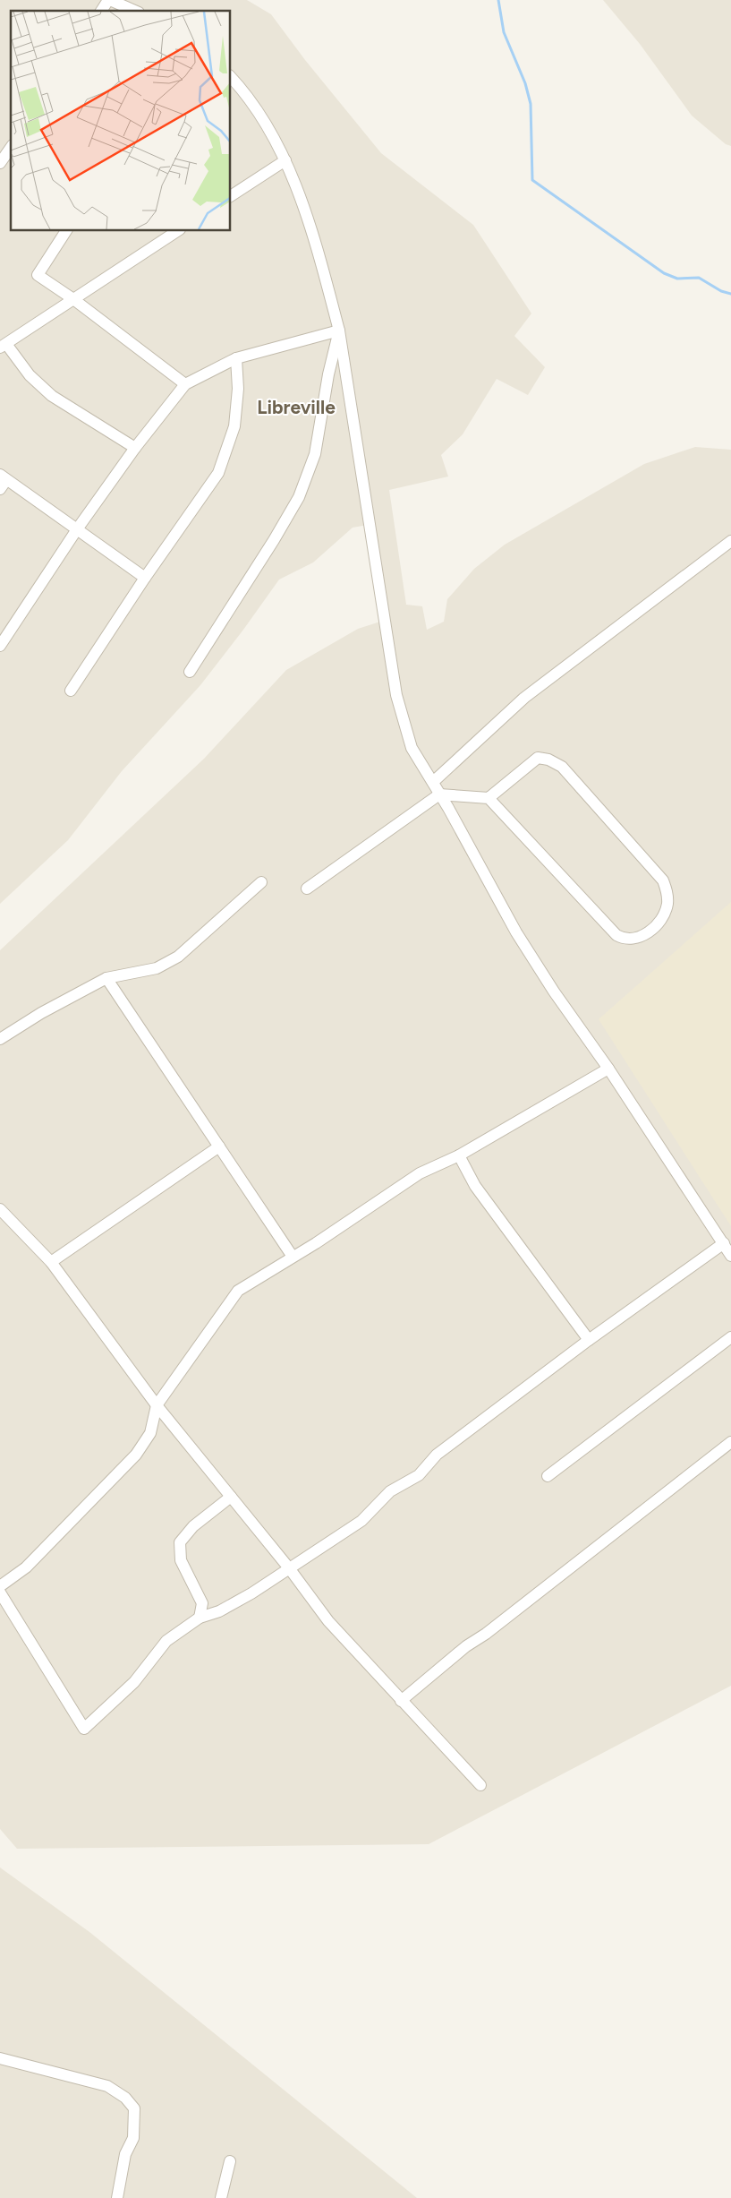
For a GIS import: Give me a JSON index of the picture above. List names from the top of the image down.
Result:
{
  "districts": ["Libreville"]
}
